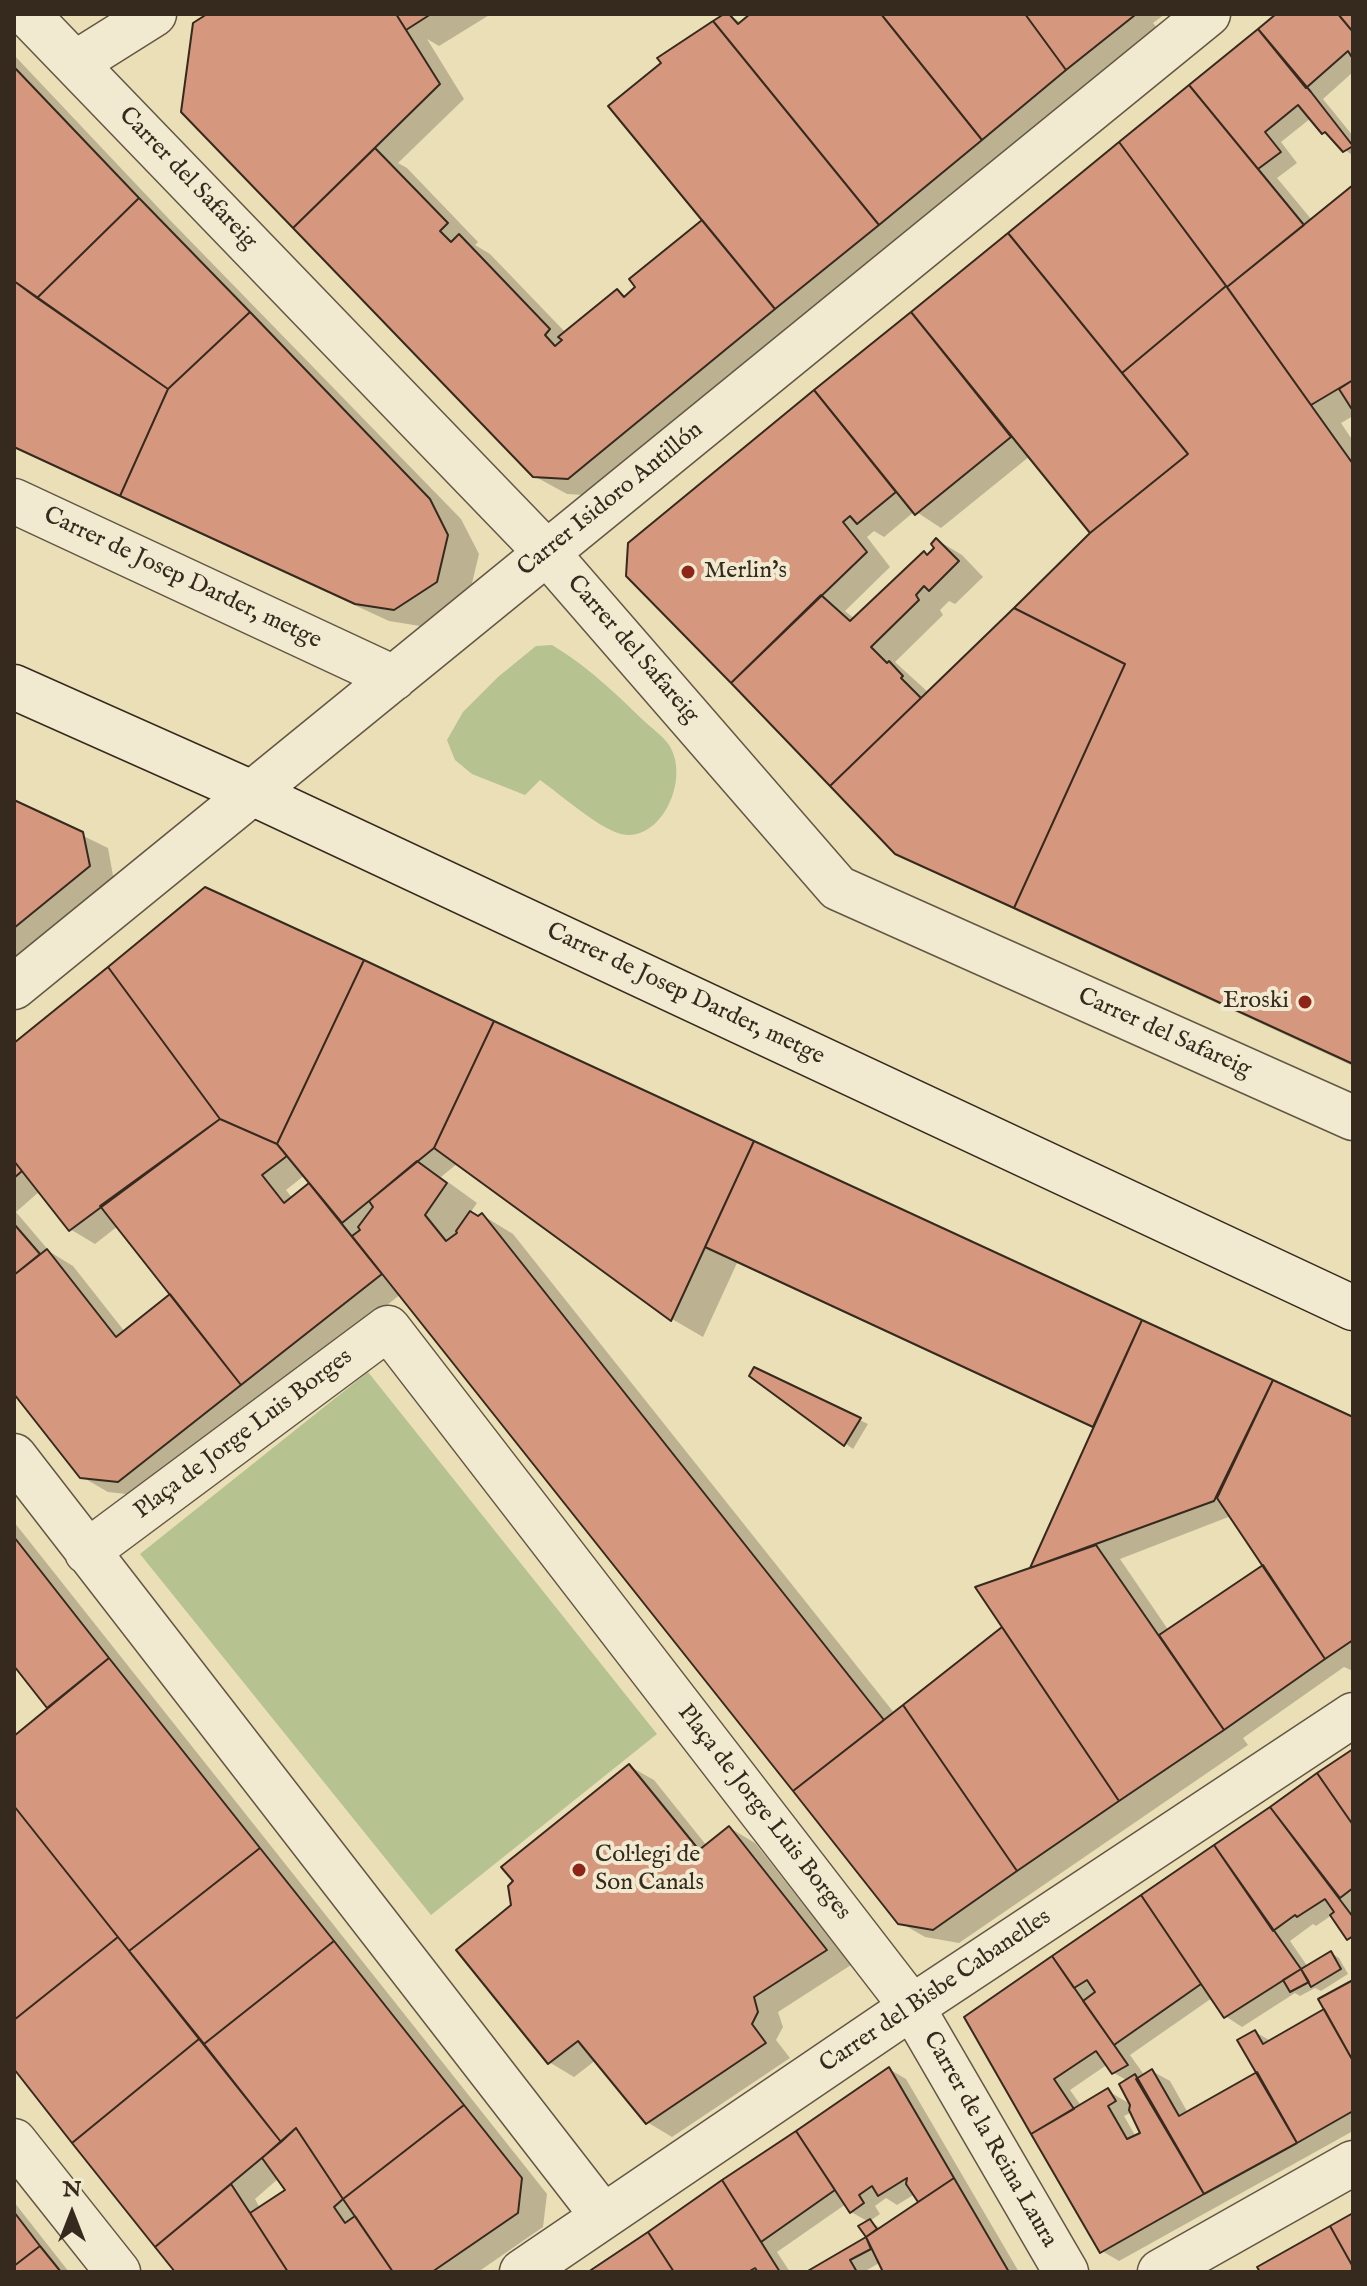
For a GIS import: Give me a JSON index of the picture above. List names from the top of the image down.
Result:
{
  "streets": {
    "street": [
      "Carrer del Safareig",
      "Carrer Isidoro Antillón",
      "Carrer de Josep Darder, metge",
      "Plaça de Jorge Luis Borges",
      "Carrer del Bisbe Cabanelles",
      "Carrer de la Reina Laura"
    ]
  },
  "crossings": [
    ["Carrer del Safareig", "Carrer Isidoro Antillón"],
    ["Carrer Isidoro Antillón", "Carrer de Josep Darder, metge"],
    ["Plaça de Jorge Luis Borges", "Carrer del Bisbe Cabanelles"],
    ["Plaça de Jorge Luis Borges", "Carrer de la Reina Laura"],
    ["Carrer del Bisbe Cabanelles", "Carrer de la Reina Laura"]
  ],
  "places": ["Merlin's", "Eroski", "Col·legi de Son Canals"],
  "north": "top"
}
